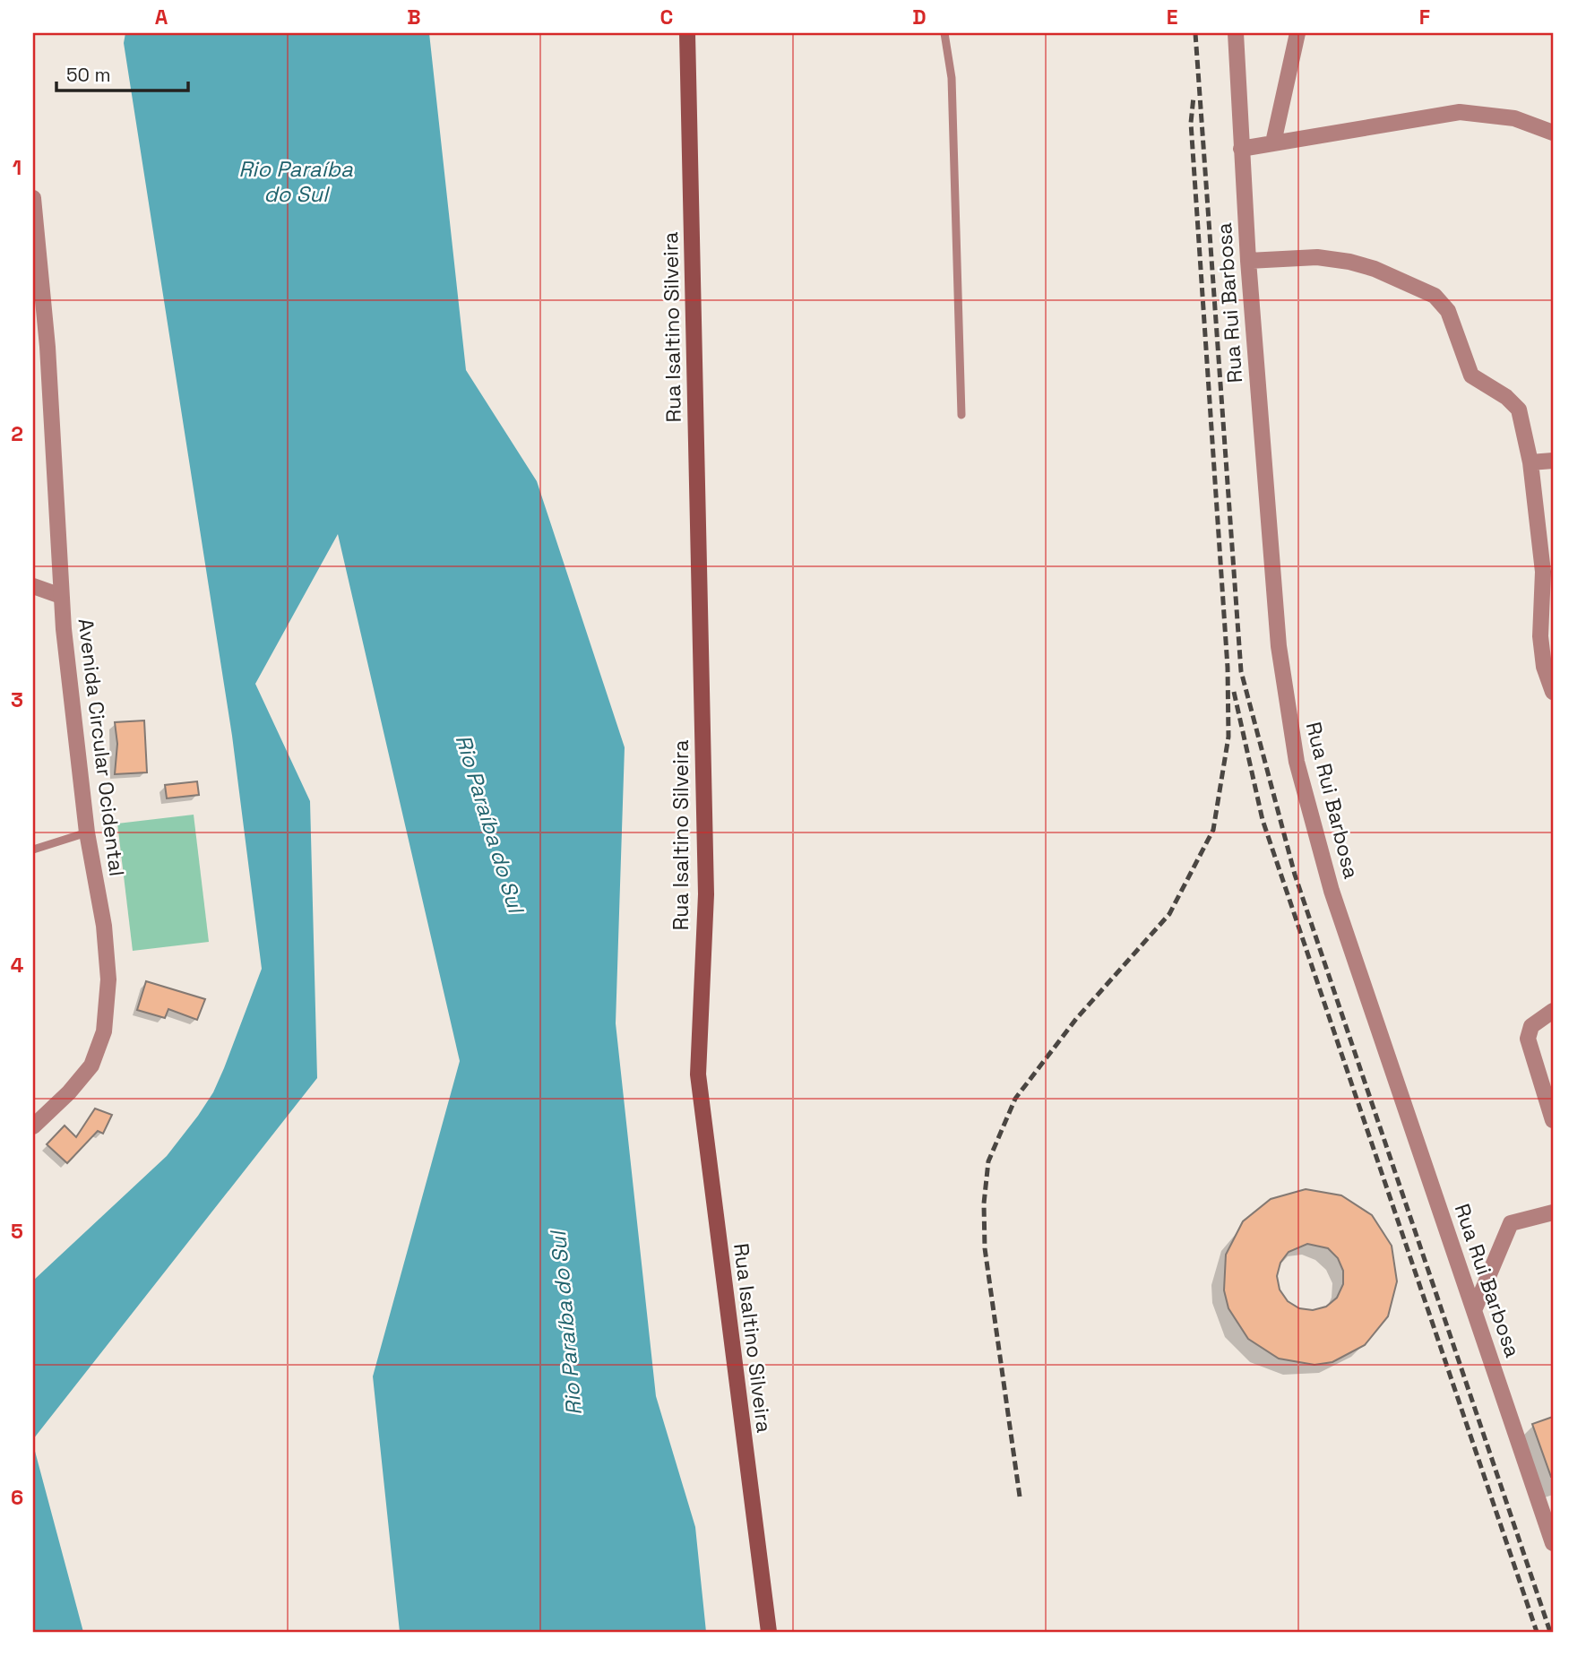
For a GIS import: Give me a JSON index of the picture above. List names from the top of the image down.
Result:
{
  "streets": {
    "main road": ["Rua Isaltino Silveira"],
    "street": ["Rua Rui Barbosa", "Avenida Circular Ocidental"]
  },
  "water": ["Rio Paraíba do Sul"],
  "scale_bar": "50 m",
  "grid": {
    "columns": [
      "A",
      "B",
      "C",
      "D",
      "E",
      "F"
    ],
    "rows": [
      "1",
      "2",
      "3",
      "4",
      "5",
      "6"
    ]
  }
}
